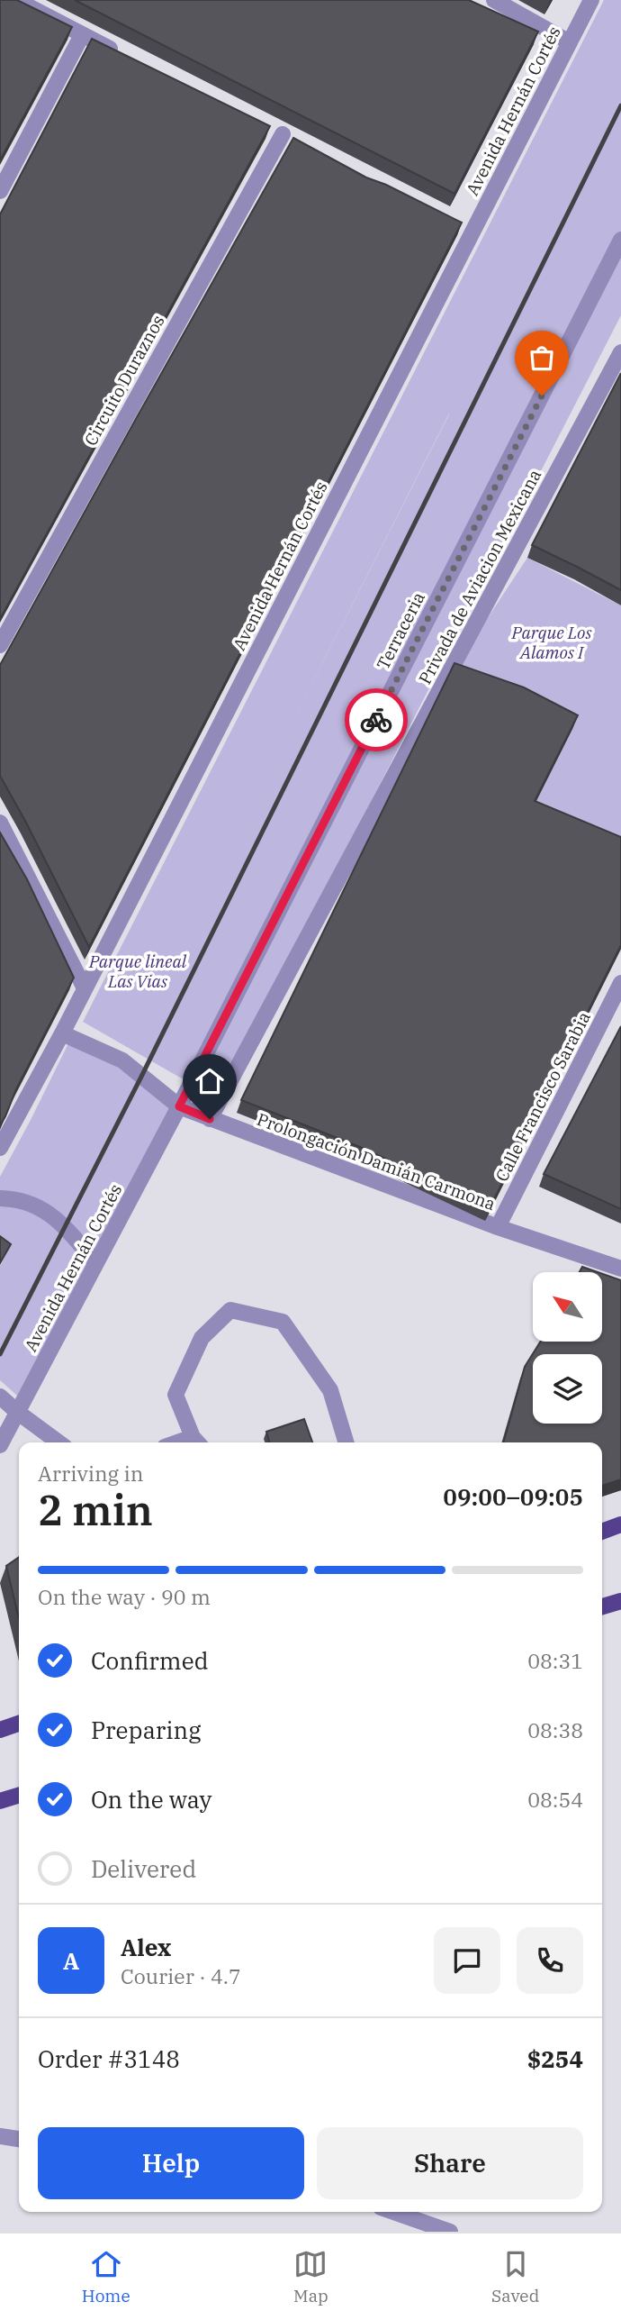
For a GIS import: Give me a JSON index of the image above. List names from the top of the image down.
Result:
{
  "streets": {
    "street": [
      "Avenida Hernán Cortés",
      "Circuito Duraznos",
      "Privada de Aviacion Mexicana",
      "Terraceria",
      "Calle Francisco Sarabia",
      "Prolongación Damián Carmona"
    ]
  },
  "crossings": [
    ["Avenida Hernán Cortés", "Terraceria"],
    ["Avenida Hernán Cortés", "Prolongación Damián Carmona"],
    ["Privada de Aviacion Mexicana", "Prolongación Damián Carmona"],
    ["Terraceria", "Prolongación Damián Carmona"],
    ["Calle Francisco Sarabia", "Prolongación Damián Carmona"]
  ],
  "parks": ["Parque Los Alamos I", "Parque lineal Las Vias"],
  "north": "top left",
  "page": {
    "heading": ["2 min", "Arriving in", "09:00–09:05"],
    "panel": [
      "Alex",
      "Courier · 4.7",
      "Order #3148",
      "$254"
    ],
    "bar": "On the way · 90 m",
    "list": [
      ["Confirmed", "08:31"],
      ["Preparing", "08:38"],
      ["On the way", "08:54"],
      "Delivered"
    ],
    "round": "A",
    "buttons": ["Help", "Share"],
    "tabs": ["Home", "Map", "Saved"]
  }
}
